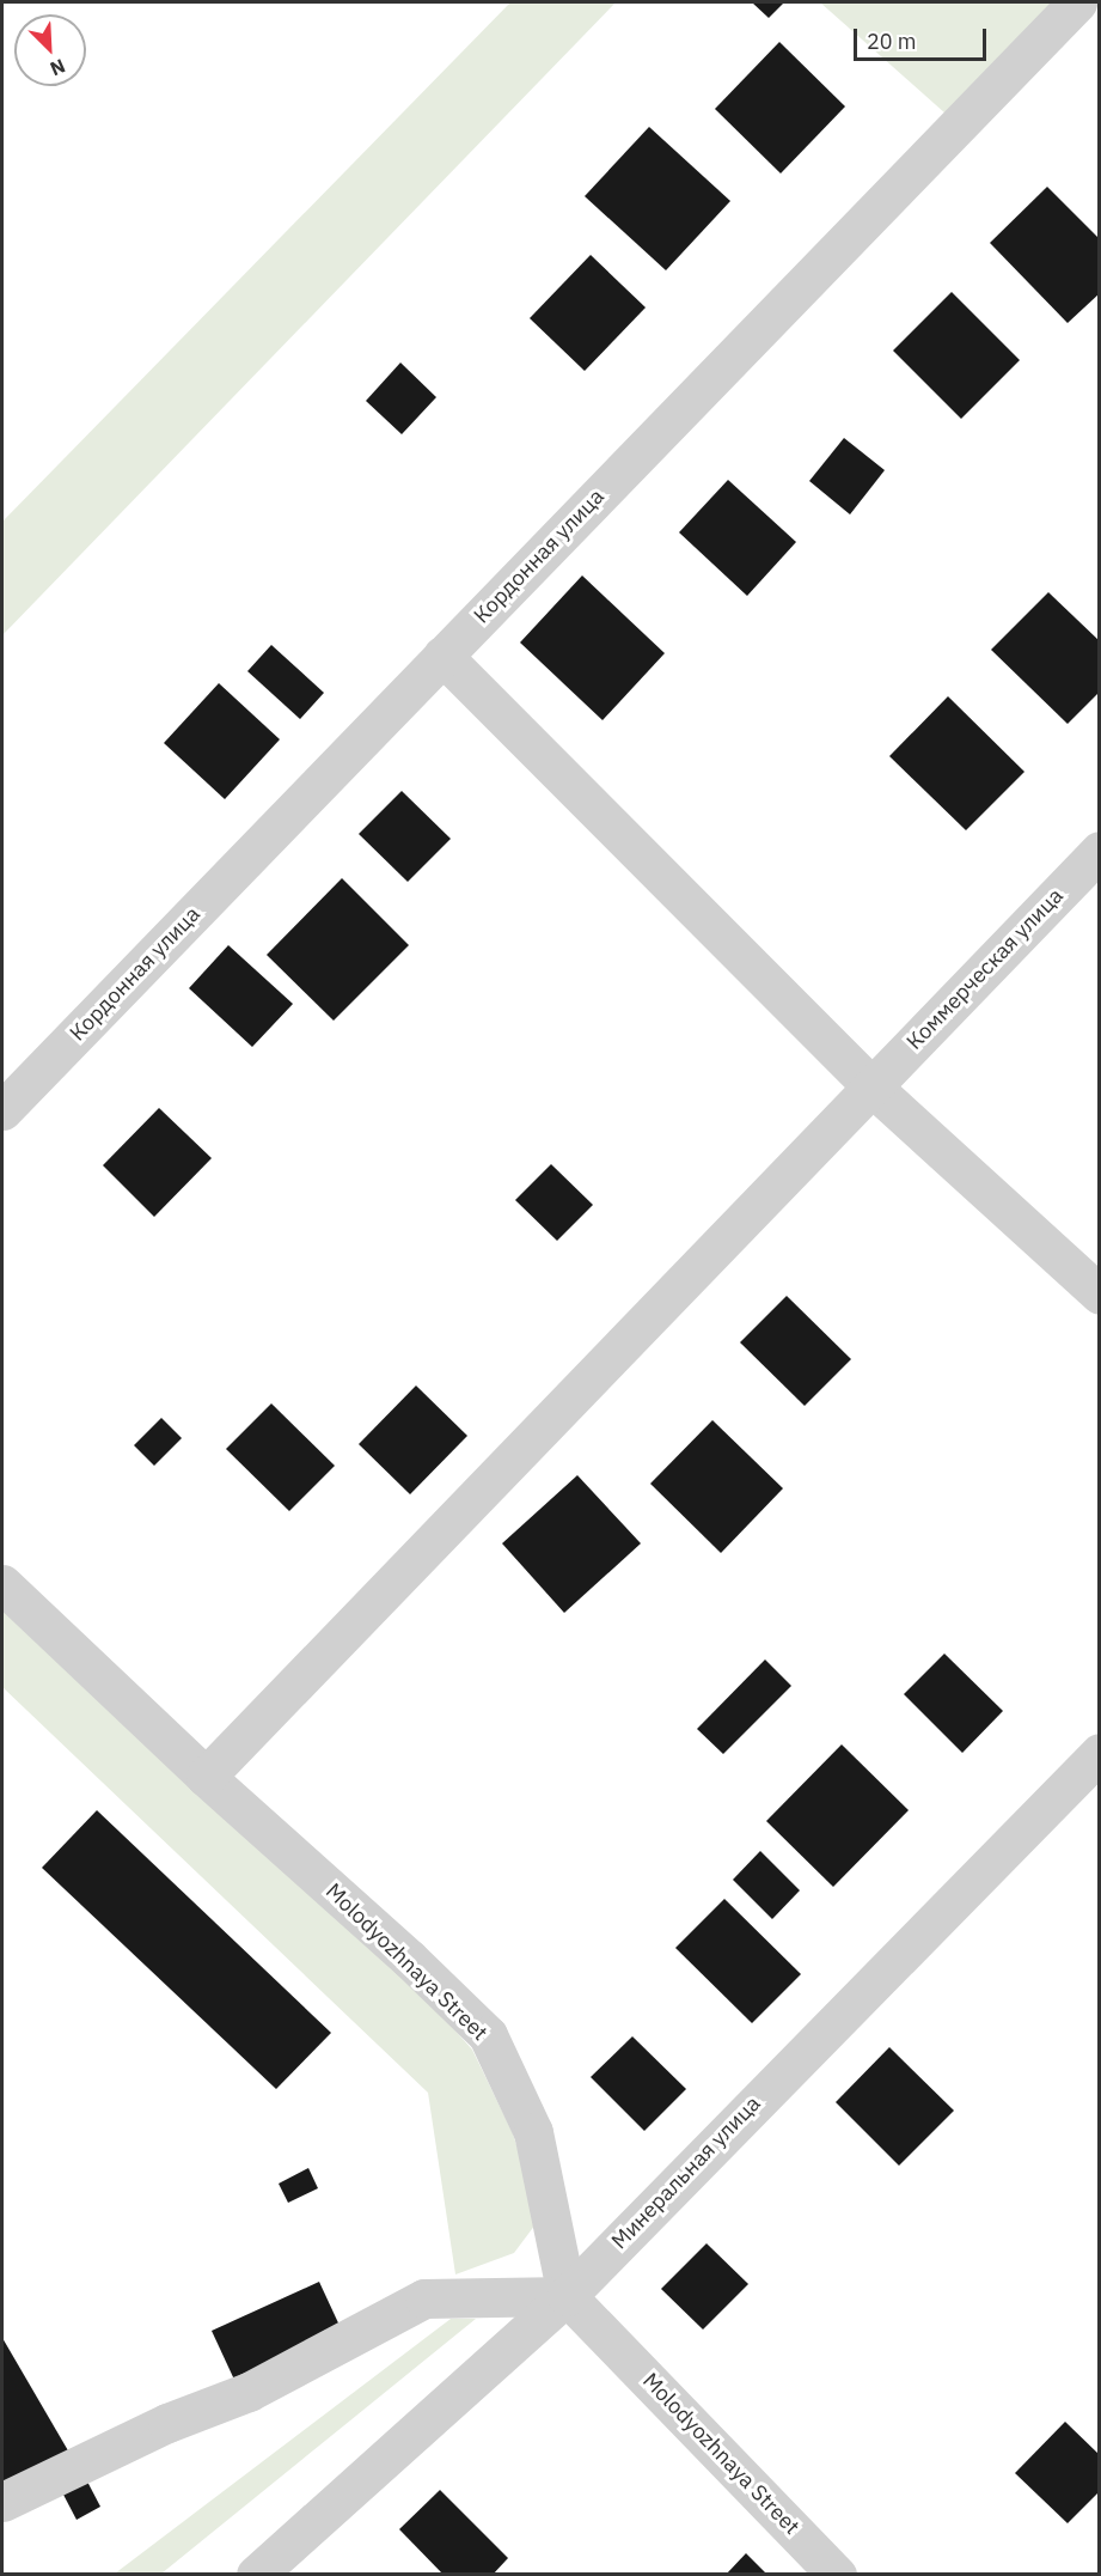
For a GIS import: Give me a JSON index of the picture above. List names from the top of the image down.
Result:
{
  "streets": {
    "street": [
      "Кордонная улица",
      "Коммерческая улица",
      "Molodyozhnaya Street",
      "Минеральная улица"
    ]
  },
  "crossings": [
    ["Коммерческая улица", "Molodyozhnaya Street"],
    ["Molodyozhnaya Street", "Минеральная улица"]
  ],
  "scale_bar": "20 m",
  "north": "bottom right"
}
